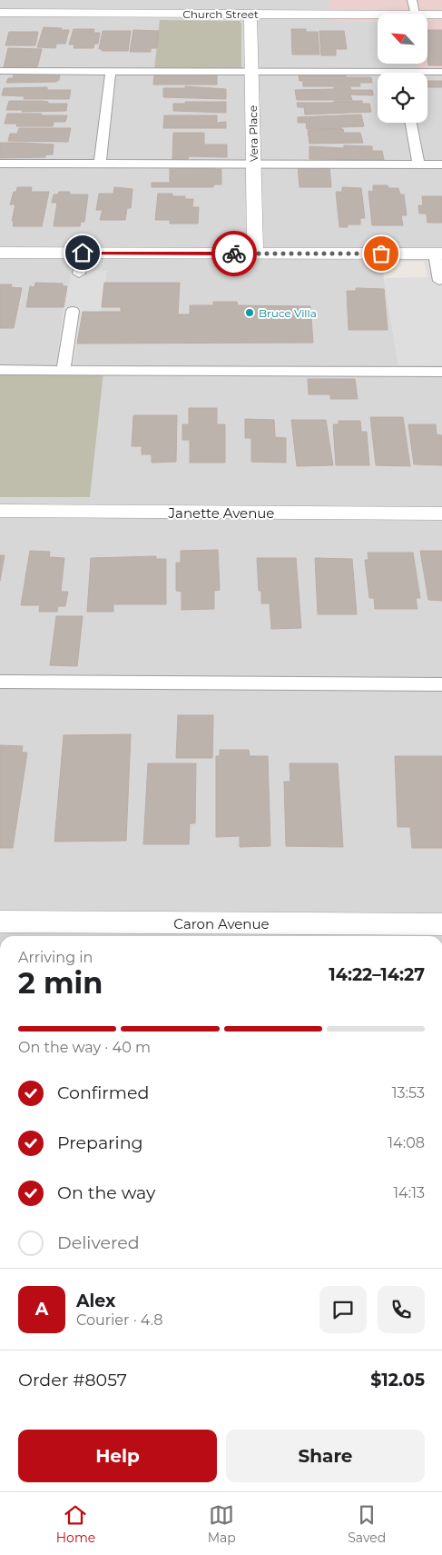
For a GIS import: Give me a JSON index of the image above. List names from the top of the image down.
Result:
{
  "streets": {
    "street": [
      "Church Street",
      "Vera Place",
      "Janette Avenue",
      "Caron Avenue"
    ]
  },
  "crossings": [
    ["Church Street", "Vera Place"]
  ],
  "places": ["Bruce Villa"],
  "north": "top left",
  "page": {
    "heading": ["2 min", "Arriving in", "14:22–14:27"],
    "panel": [
      "Alex",
      "Courier · 4.8",
      "Order #8057",
      "$12.05"
    ],
    "bar": "On the way · 40 m",
    "list": [
      ["Confirmed", "13:53"],
      ["Preparing", "14:08"],
      ["On the way", "14:13"],
      "Delivered"
    ],
    "round": "A",
    "buttons": ["Help", "Share"],
    "tabs": ["Home", "Map", "Saved"]
  }
}
